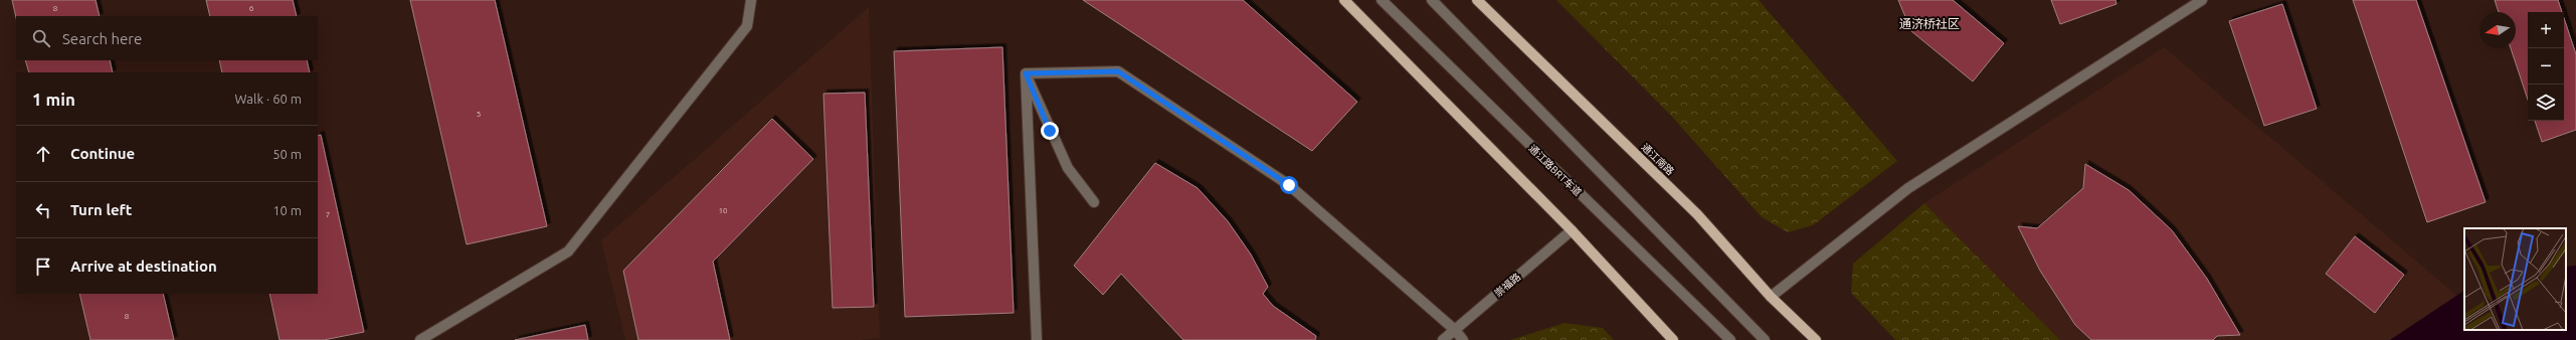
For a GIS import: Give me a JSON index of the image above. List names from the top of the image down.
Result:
{
  "streets": {
    "main road": ["通江南路"],
    "street": ["通江路BRT车道", "崇福路"]
  },
  "districts": ["通济桥社区"],
  "house_numbers": [
    "8",
    "6",
    "5",
    "10",
    "7",
    "8"
  ],
  "north": "left",
  "page": {
    "map_buttons": ["+", "−"],
    "search": "Search here",
    "heading": ["1 min", "Walk · 60 m"],
    "list": [
      ["Continue", "50 m"],
      ["Turn left", "10 m"],
      "Arrive at destination"
    ]
  }
}
